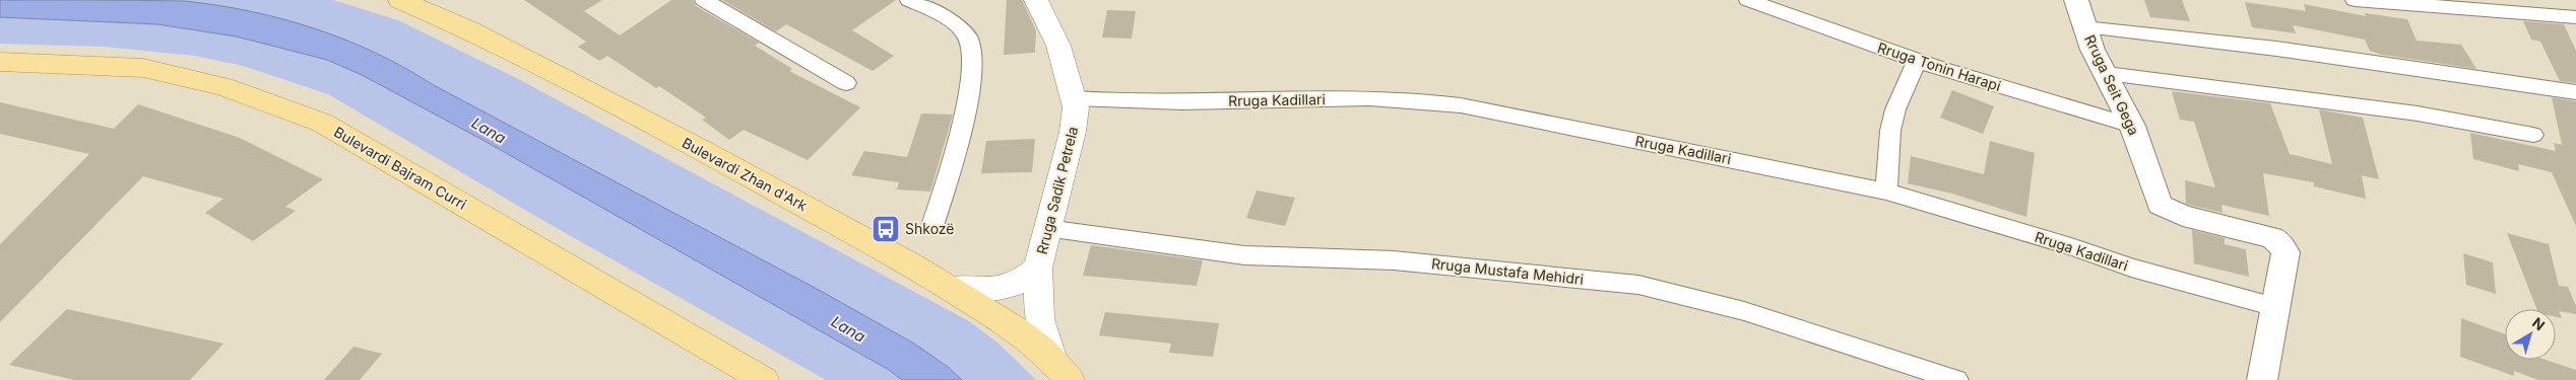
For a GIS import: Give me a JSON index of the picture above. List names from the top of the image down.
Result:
{
  "streets": {
    "main road": ["Bulevardi Bajram Curri", "Bulevardi Zhan d'Ark", "Rruga Sadik Petrela"],
    "street": [
      "Rruga Tonin Harapi",
      "Rruga Seit Gega",
      "Rruga Kadillari",
      "Rruga Mustafa Mehidri"
    ]
  },
  "crossings": [
    ["Rruga Tonin Harapi", "Rruga Seit Gega"],
    ["Rruga Seit Gega", "Rruga Kadillari"],
    ["Rruga Kadillari", "Rruga Sadik Petrela"],
    ["Bulevardi Zhan d'Ark", "Rruga Sadik Petrela"],
    ["Rruga Sadik Petrela", "Rruga Mustafa Mehidri"]
  ],
  "water": ["Lana"],
  "places": {
    "bus stop": ["Shkozë"]
  },
  "north": "top right"
}
